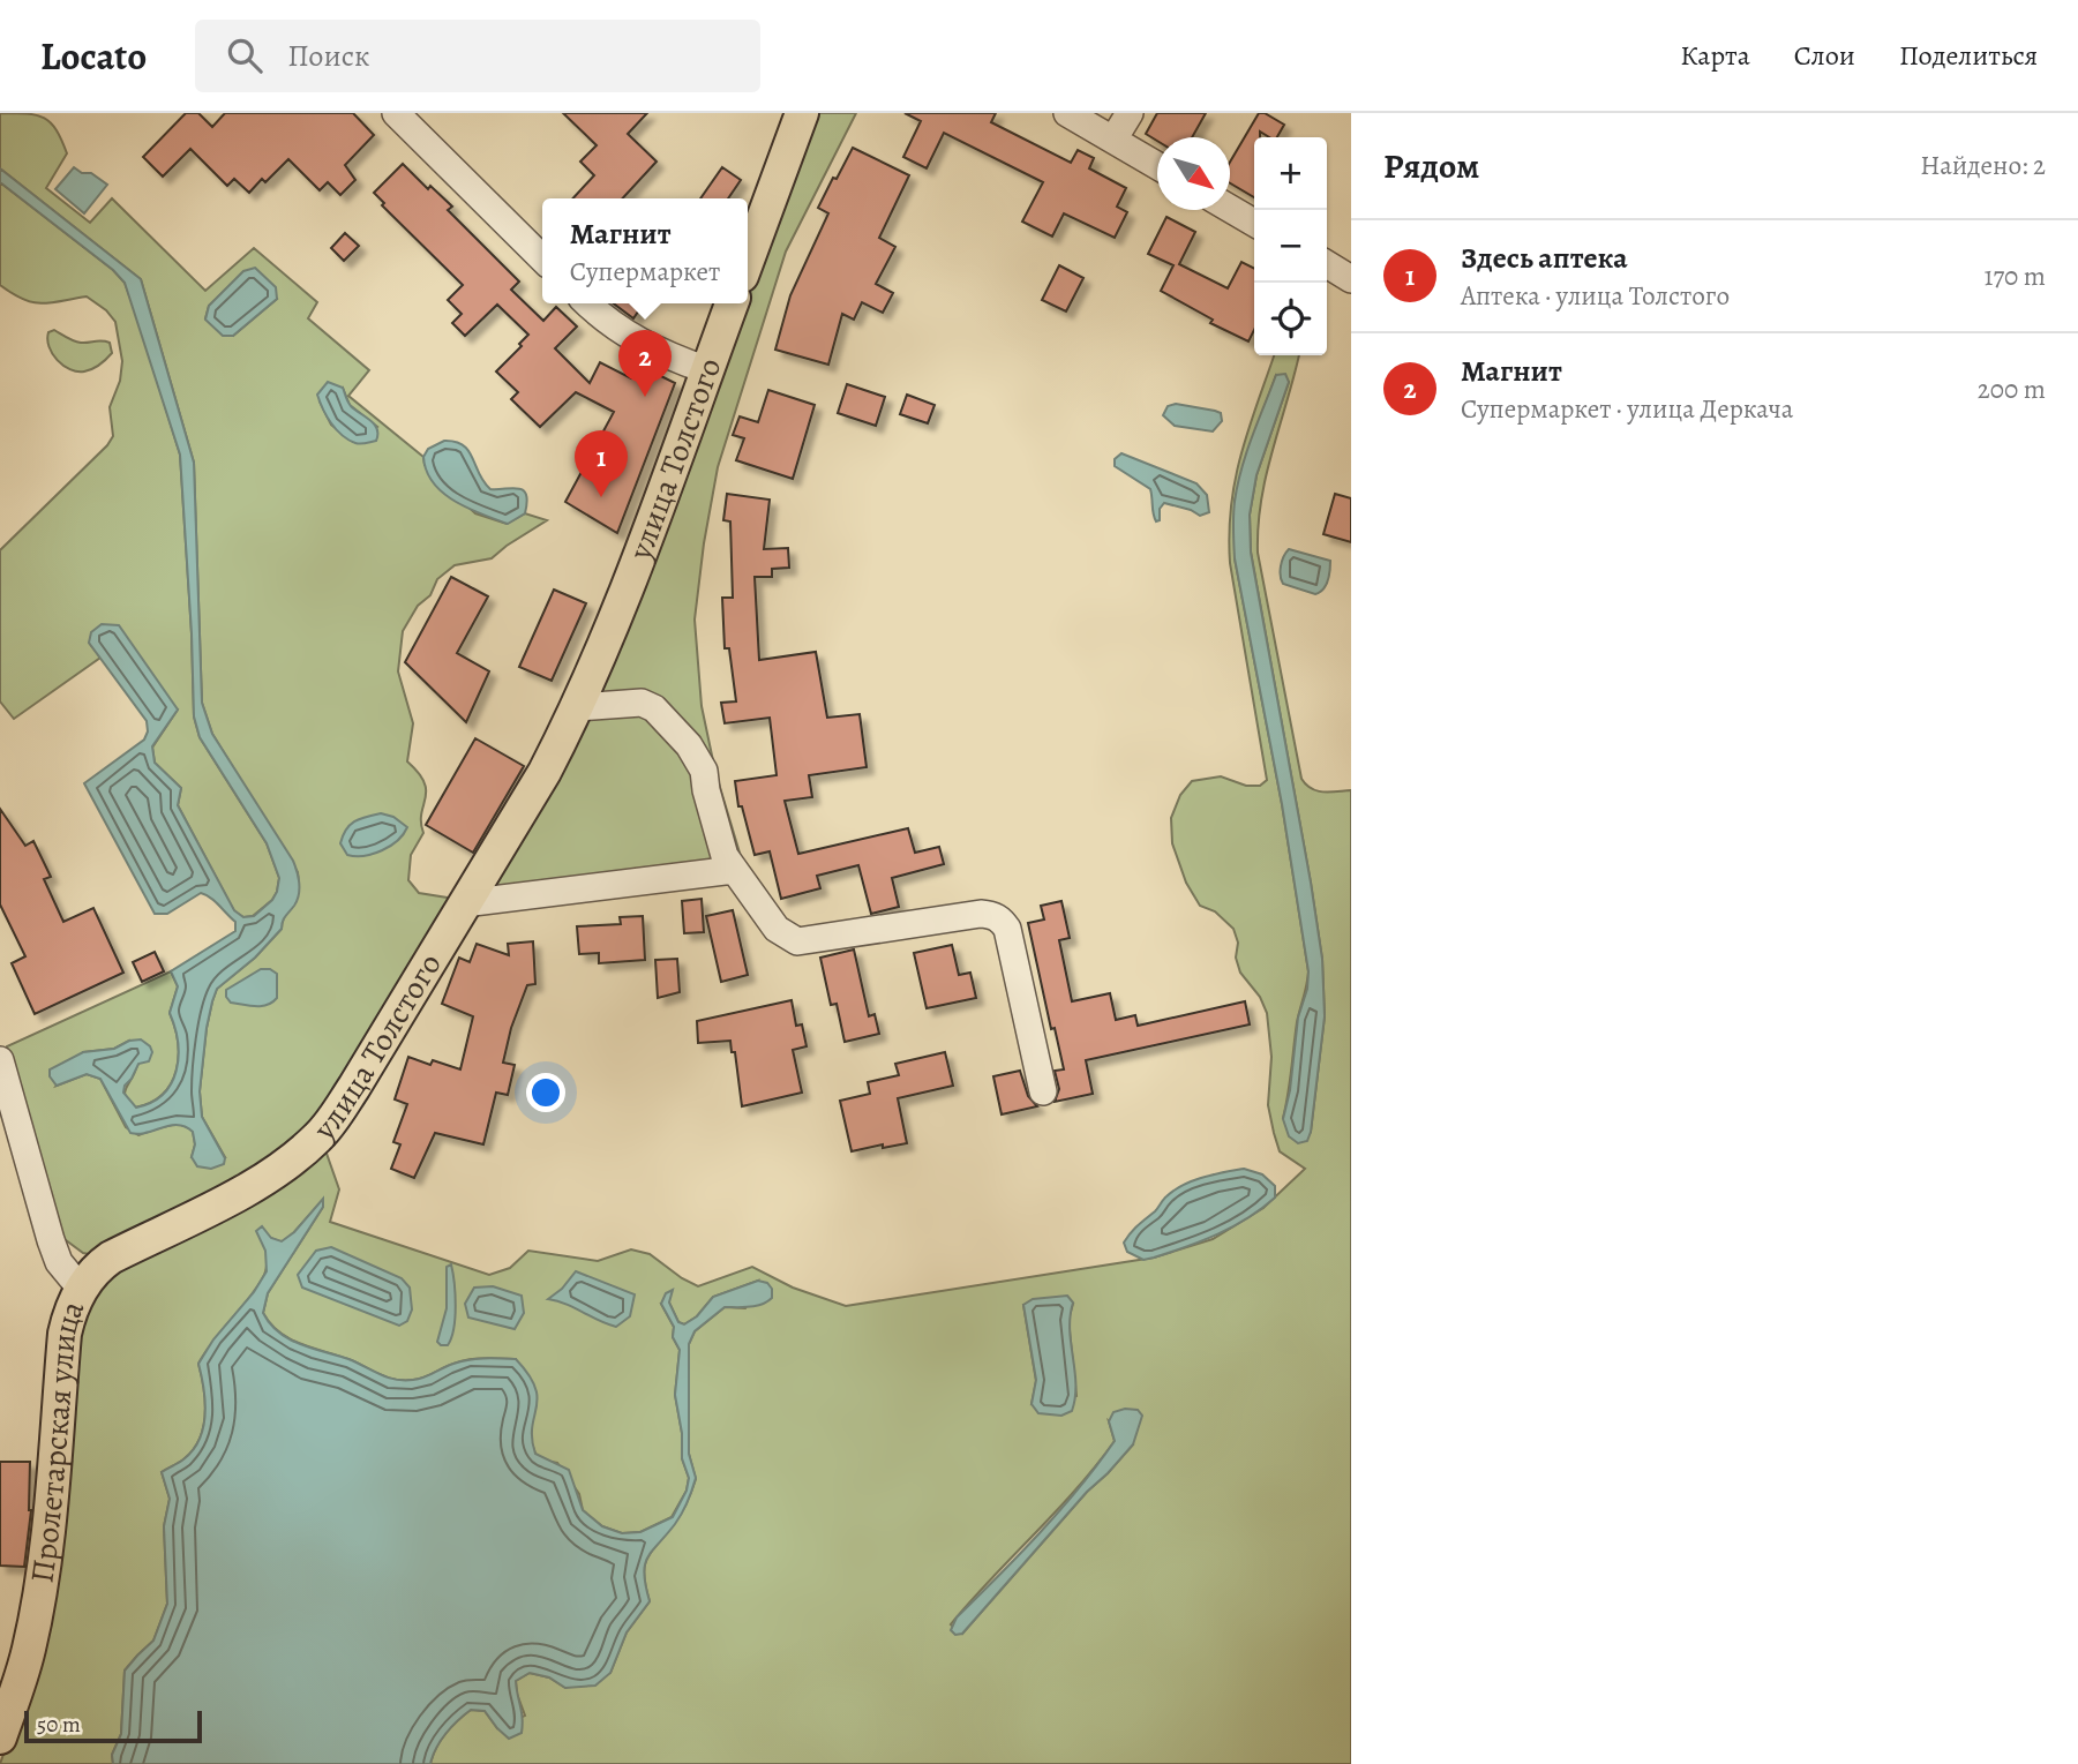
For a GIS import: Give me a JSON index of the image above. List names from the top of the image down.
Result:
{
  "streets": {
    "main road": ["улица Толстого", "Пролетарская улица"]
  },
  "crossings": [
    ["улица Толстого", "Пролетарская улица"]
  ],
  "scale_bar": "50 m",
  "north": "bottom right",
  "page": {
    "header": "Locato",
    "search": "Поиск",
    "nav": ["Карта", "Слои", "Поделиться"],
    "heading": ["Рядом", "Найдено: 2"],
    "map_buttons": ["+", "−"],
    "popup": ["Магнит", "Супермаркет"],
    "list": [
      {
        "mark": "1",
        "name": "Здесь аптека",
        "note": "Аптека · улица Толстого",
        "value": "170 m"
      },
      {
        "mark": "2",
        "name": "Магнит",
        "note": "Супермаркет · улица Деркача",
        "value": "200 m"
      }
    ],
    "pins": ["2", "1"],
    "scale": "50 m"
  }
}
